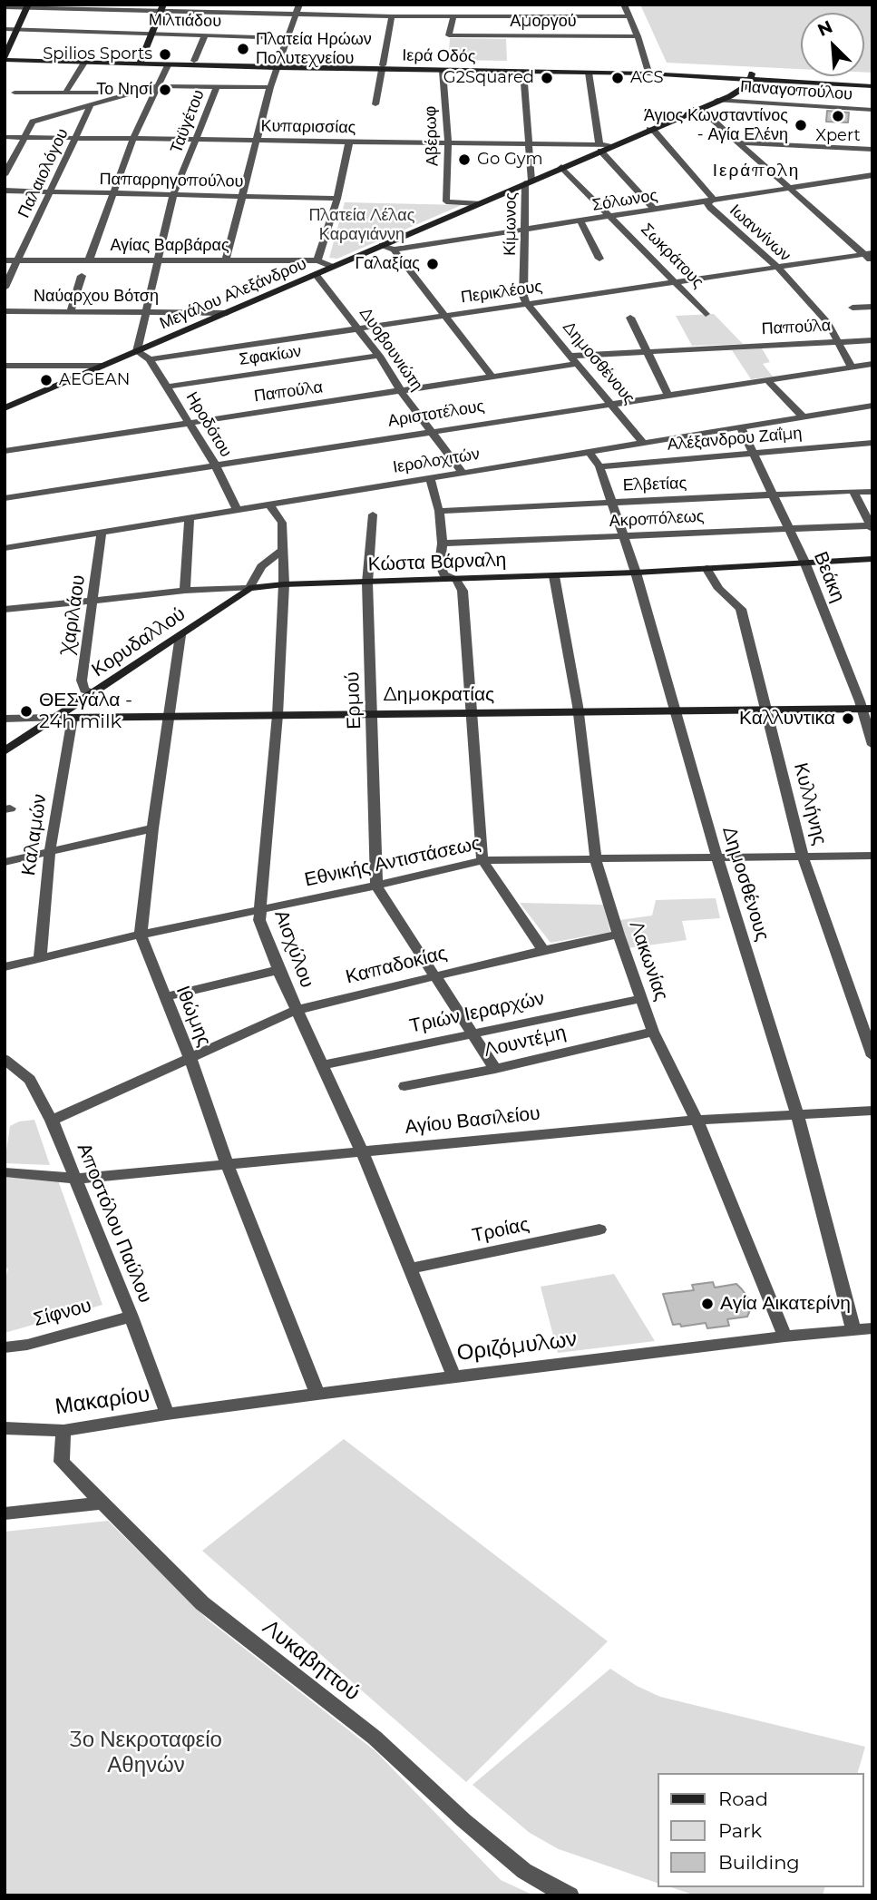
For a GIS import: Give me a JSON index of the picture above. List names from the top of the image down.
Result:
{
  "streets": {
    "street": [
      "Μιλτιάδου",
      "Αμοργού",
      "Ιερά Οδός",
      "Παναγοπούλου",
      "Ταϋγέτου",
      "Κυπαρισσίας",
      "Αβέρωφ",
      "Παλαιολόγου",
      "Παπαρρηγοπούλου",
      "Σόλωνος",
      "Κίμωνος",
      "Ιωαννίνων",
      "Αγίας Βαρβάρας",
      "Σωκράτους",
      "Περικλέους",
      "Μεγάλου Αλεξάνδρου",
      "Ναύαρχου Βότση",
      "Παπούλα",
      "Δυοβουνιώτη",
      "Σφακίων",
      "Δημοσθένους",
      "Αριστοτέλους",
      "Ηροδότου",
      "Αλέξανδρου Ζαΐμη",
      "Ιερολοχιτών",
      "Ελβετίας",
      "Ακροπόλεως",
      "Κώστα Βάρναλη",
      "Βεάκη",
      "Χαριλάου",
      "Κορυδαλλού",
      "Δημοκρατίας",
      "Ερμού",
      "Κυλλήνης",
      "Καλαμών",
      "Εθνικής Αντιστάσεως",
      "Αισχύλου",
      "Λακωνίας",
      "Καπαδοκίας",
      "Τριών Ιεραρχών",
      "Ιθώμης",
      "Λουντέμη",
      "Αγίου Βασιλείου",
      "Αποστόλου Παύλου",
      "Τροίας",
      "Σίφνου",
      "Οριζόμυλων",
      "Μακαρίου",
      "Λυκαβηττού"
    ]
  },
  "crossings": [
    ["Ιερά Οδός", "Αβέρωφ"],
    ["Ιερά Οδός", "Κίμωνος"],
    ["Ιερά Οδός", "Μεγάλου Αλεξάνδρου"],
    ["Παναγοπούλου", "Μεγάλου Αλεξάνδρου"],
    ["Ταϋγέτου", "Κυπαρισσίας"],
    ["Ταϋγέτου", "Παπαρρηγοπούλου"],
    ["Ταϋγέτου", "Αγίας Βαρβάρας"],
    ["Ταϋγέτου", "Μεγάλου Αλεξάνδρου"],
    ["Ταϋγέτου", "Ναύαρχου Βότση"],
    ["Κυπαρισσίας", "Αβέρωφ"],
    ["Κυπαρισσίας", "Παλαιολόγου"],
    ["Κυπαρισσίας", "Κίμωνος"],
    ["Κυπαρισσίας", "Μεγάλου Αλεξάνδρου"],
    ["Αβέρωφ", "Μεγάλου Αλεξάνδρου"],
    ["Παλαιολόγου", "Παπαρρηγοπούλου"],
    ["Παλαιολόγου", "Αγίας Βαρβάρας"],
    ["Σόλωνος", "Κίμωνος"],
    ["Σόλωνος", "Ιωαννίνων"],
    ["Σόλωνος", "Σωκράτους"],
    ["Κίμωνος", "Περικλέους"],
    ["Κίμωνος", "Μεγάλου Αλεξάνδρου"],
    ["Κίμωνος", "Δημοσθένους"],
    ["Ιωαννίνων", "Περικλέους"],
    ["Ιωαννίνων", "Μεγάλου Αλεξάνδρου"],
    ["Ιωαννίνων", "Παπούλα"],
    ["Ιωαννίνων", "Αριστοτέλους"],
    ["Αγίας Βαρβάρας", "Μεγάλου Αλεξάνδρου"],
    ["Σωκράτους", "Περικλέους"],
    ["Σωκράτους", "Μεγάλου Αλεξάνδρου"],
    ["Περικλέους", "Δυοβουνιώτη"],
    ["Περικλέους", "Δημοσθένους"],
    ["Περικλέους", "Ηροδότου"],
    ["Μεγάλου Αλεξάνδρου", "Ναύαρχου Βότση"],
    ["Μεγάλου Αλεξάνδρου", "Δυοβουνιώτη"],
    ["Παπούλα", "Δυοβουνιώτη"],
    ["Παπούλα", "Δημοσθένους"],
    ["Παπούλα", "Ηροδότου"],
    ["Δυοβουνιώτη", "Σφακίων"],
    ["Δυοβουνιώτη", "Αριστοτέλους"],
    ["Δυοβουνιώτη", "Ιερολοχιτών"],
    ["Σφακίων", "Ηροδότου"],
    ["Δημοσθένους", "Αριστοτέλους"],
    ["Δημοσθένους", "Αλέξανδρου Ζαΐμη"],
    ["Δημοσθένους", "Ιερολοχιτών"],
    ["Δημοσθένους", "Ελβετίας"],
    ["Δημοσθένους", "Ακροπόλεως"],
    ["Δημοσθένους", "Κώστα Βάρναλη"],
    ["Δημοσθένους", "Δημοκρατίας"],
    ["Δημοσθένους", "Εθνικής Αντιστάσεως"],
    ["Δημοσθένους", "Αγίου Βασιλείου"],
    ["Δημοσθένους", "Οριζόμυλων"],
    ["Αριστοτέλους", "Ηροδότου"],
    ["Ηροδότου", "Ιερολοχιτών"],
    ["Αλέξανδρου Ζαΐμη", "Βεάκη"],
    ["Ιερολοχιτών", "Βεάκη"],
    ["Ιερολοχιτών", "Χαριλάου"],
    ["Ιερολοχιτών", "Αισχύλου"],
    ["Ελβετίας", "Βεάκη"],
    ["Ακροπόλεως", "Βεάκη"],
    ["Κώστα Βάρναλη", "Βεάκη"],
    ["Κώστα Βάρναλη", "Χαριλάου"],
    ["Κώστα Βάρναλη", "Κορυδαλλού"],
    ["Κώστα Βάρναλη", "Ερμού"],
    ["Κώστα Βάρναλη", "Κυλλήνης"],
    ["Κώστα Βάρναλη", "Αισχύλου"],
    ["Κώστα Βάρναλη", "Λακωνίας"],
    ["Βεάκη", "Δημοκρατίας"],
    ["Χαριλάου", "Κορυδαλλού"],
    ["Κορυδαλλού", "Δημοκρατίας"],
    ["Κορυδαλλού", "Αισχύλου"],
    ["Κορυδαλλού", "Ιθώμης"],
    ["Δημοκρατίας", "Ερμού"],
    ["Δημοκρατίας", "Κυλλήνης"],
    ["Δημοκρατίας", "Καλαμών"],
    ["Δημοκρατίας", "Αισχύλου"],
    ["Δημοκρατίας", "Λακωνίας"],
    ["Δημοκρατίας", "Ιθώμης"],
    ["Ερμού", "Εθνικής Αντιστάσεως"],
    ["Κυλλήνης", "Εθνικής Αντιστάσεως"],
    ["Καλαμών", "Εθνικής Αντιστάσεως"],
    ["Εθνικής Αντιστάσεως", "Αισχύλου"],
    ["Εθνικής Αντιστάσεως", "Λακωνίας"],
    ["Εθνικής Αντιστάσεως", "Ιθώμης"],
    ["Αισχύλου", "Καπαδοκίας"],
    ["Αισχύλου", "Τριών Ιεραρχών"],
    ["Αισχύλου", "Αγίου Βασιλείου"],
    ["Αισχύλου", "Τροίας"],
    ["Αισχύλου", "Οριζόμυλων"],
    ["Λακωνίας", "Καπαδοκίας"],
    ["Λακωνίας", "Τριών Ιεραρχών"],
    ["Λακωνίας", "Λουντέμη"],
    ["Λακωνίας", "Αγίου Βασιλείου"],
    ["Λακωνίας", "Οριζόμυλων"],
    ["Καπαδοκίας", "Ιθώμης"],
    ["Καπαδοκίας", "Αποστόλου Παύλου"],
    ["Ιθώμης", "Αγίου Βασιλείου"],
    ["Ιθώμης", "Οριζόμυλων"],
    ["Αγίου Βασιλείου", "Αποστόλου Παύλου"],
    ["Αποστόλου Παύλου", "Σίφνου"],
    ["Αποστόλου Παύλου", "Οριζόμυλων"],
    ["Αποστόλου Παύλου", "Μακαρίου"],
    ["Οριζόμυλων", "Μακαρίου"],
    ["Μακαρίου", "Λυκαβηττού"]
  ],
  "districts": ["Ιεράπολη"],
  "parks": ["Πλατεία Λέλας Καραγιάννη", "3ο Νεκροταφείο Αθηνών"],
  "places": [
    "Πλατεία Ηρώων Πολυτεχνείου",
    "Spilios Sports",
    "G2Squared",
    "ACS",
    "Το Νησί",
    "Xpert",
    "Άγιος Κωνσταντίνος - Αγία Ελένη",
    "Go Gym",
    "Γαλαξίας",
    "AEGEAN",
    "ΘΕΣγάλα - 24h milk",
    "Καλλυντικα",
    "Αγία Αικατερίνη"
  ],
  "legend": ["Road", "Park", "Building"],
  "north": "top left"
}
